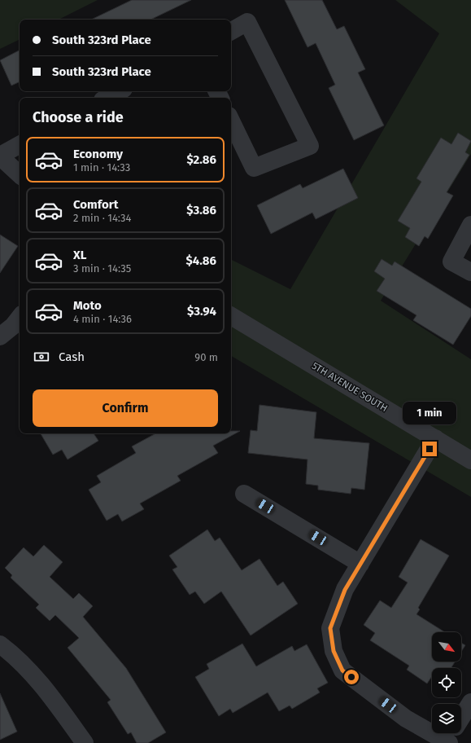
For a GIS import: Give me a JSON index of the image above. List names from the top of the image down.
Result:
{
  "streets": {
    "street": ["5TH AVENUE SOUTH"]
  },
  "north": "bottom right",
  "page": {
    "banner": ["South 323rd Place", "South 323rd Place"],
    "heading": "Choose a ride",
    "list": [
      {
        "name": "Economy",
        "note": "1 min · 14:33",
        "value": "$2.86"
      },
      {
        "name": "Comfort",
        "note": "2 min · 14:34",
        "value": "$3.86"
      },
      {
        "name": "XL",
        "note": "3 min · 14:35",
        "value": "$4.86"
      },
      {
        "name": "Moto",
        "note": "4 min · 14:36",
        "value": "$3.94"
      }
    ],
    "pay": ["Cash", "90 m"],
    "buttons": "Confirm",
    "bubble": "1 min"
  }
}
